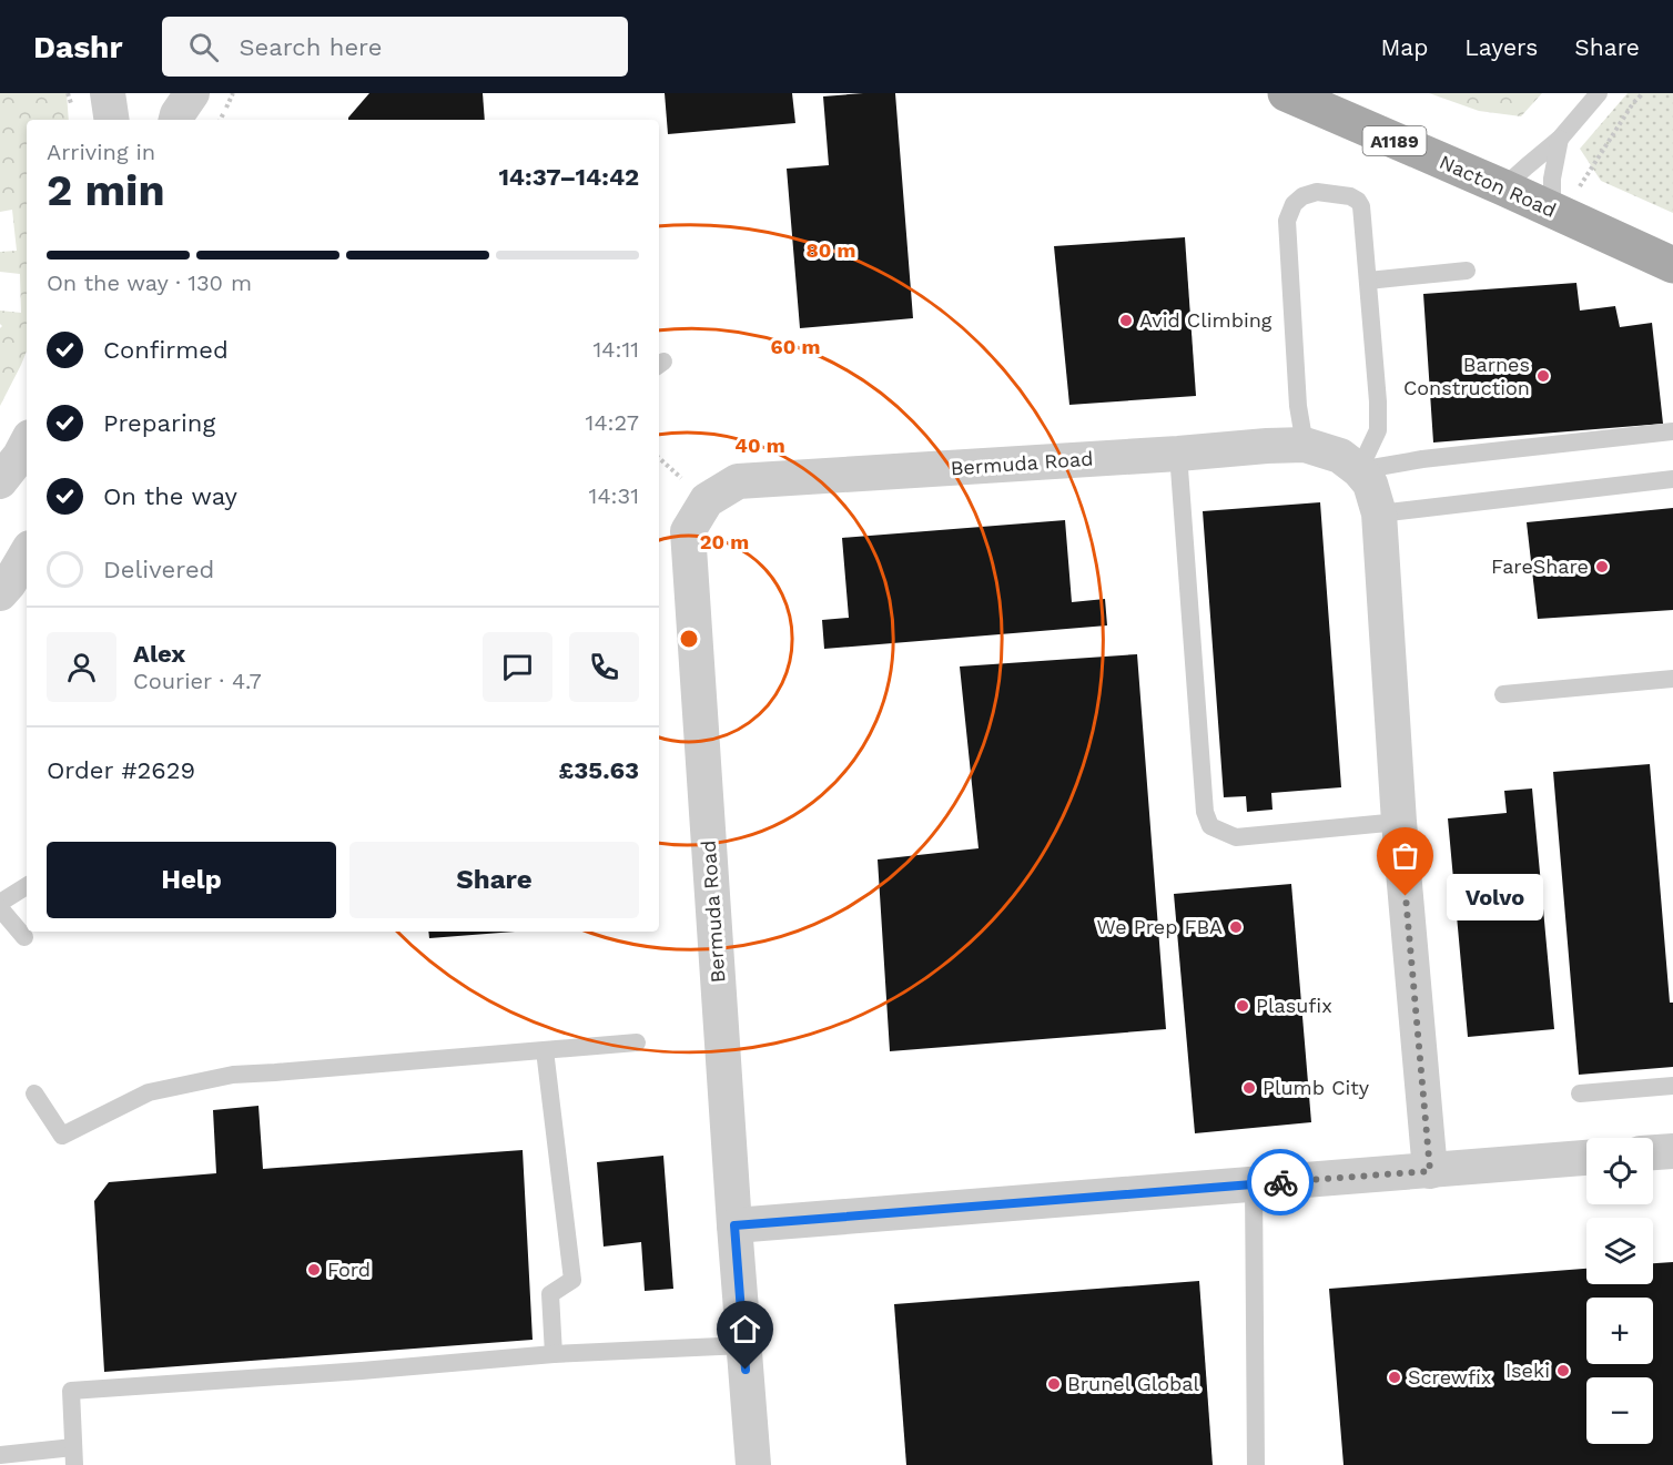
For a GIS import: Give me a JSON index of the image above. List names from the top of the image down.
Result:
{
  "streets": {
    "main road": ["A1189", "Nacton Road"],
    "street": ["Bermuda Road"]
  },
  "places": [
    "Avid Climbing",
    "Barnes Construction",
    "FareShare",
    "Volvo",
    "We Prep FBA",
    "Plasufix",
    "Plumb City",
    "Ford",
    "Iseki",
    "Screwfix",
    "Brunel Global"
  ],
  "page": {
    "header": "Dashr",
    "search": "Search here",
    "nav": ["Map", "Layers", "Share"],
    "heading": ["2 min", "Arriving in", "14:37–14:42"],
    "panel": [
      "Alex",
      "Courier · 4.7",
      "Order #2629",
      "£35.63"
    ],
    "bar": "On the way · 130 m",
    "list": [
      ["Confirmed", "14:11"],
      ["Preparing", "14:27"],
      ["On the way", "14:31"],
      "Delivered"
    ],
    "buttons": ["Help", "Share"],
    "bubble": "Volvo",
    "map_buttons": ["+", "−"]
  },
  "rings": [
    "80 m",
    "60 m",
    "40 m",
    "20 m"
  ]
}
